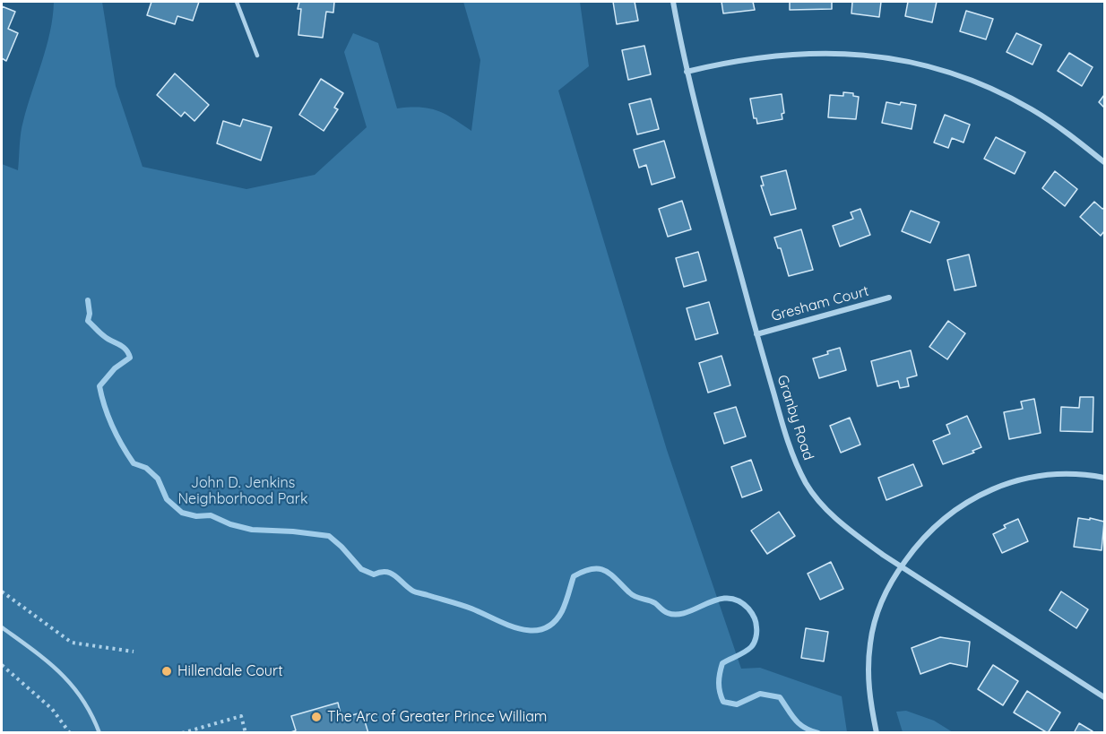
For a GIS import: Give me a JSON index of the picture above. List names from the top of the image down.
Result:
{
  "streets": {
    "street": ["Gresham Court", "Granby Road"]
  },
  "crossings": [
    ["Gresham Court", "Granby Road"]
  ],
  "parks": ["John D. Jenkins Neighborhood Park"],
  "places": ["Hillendale Court", "The Arc of Greater Prince William"]
}
